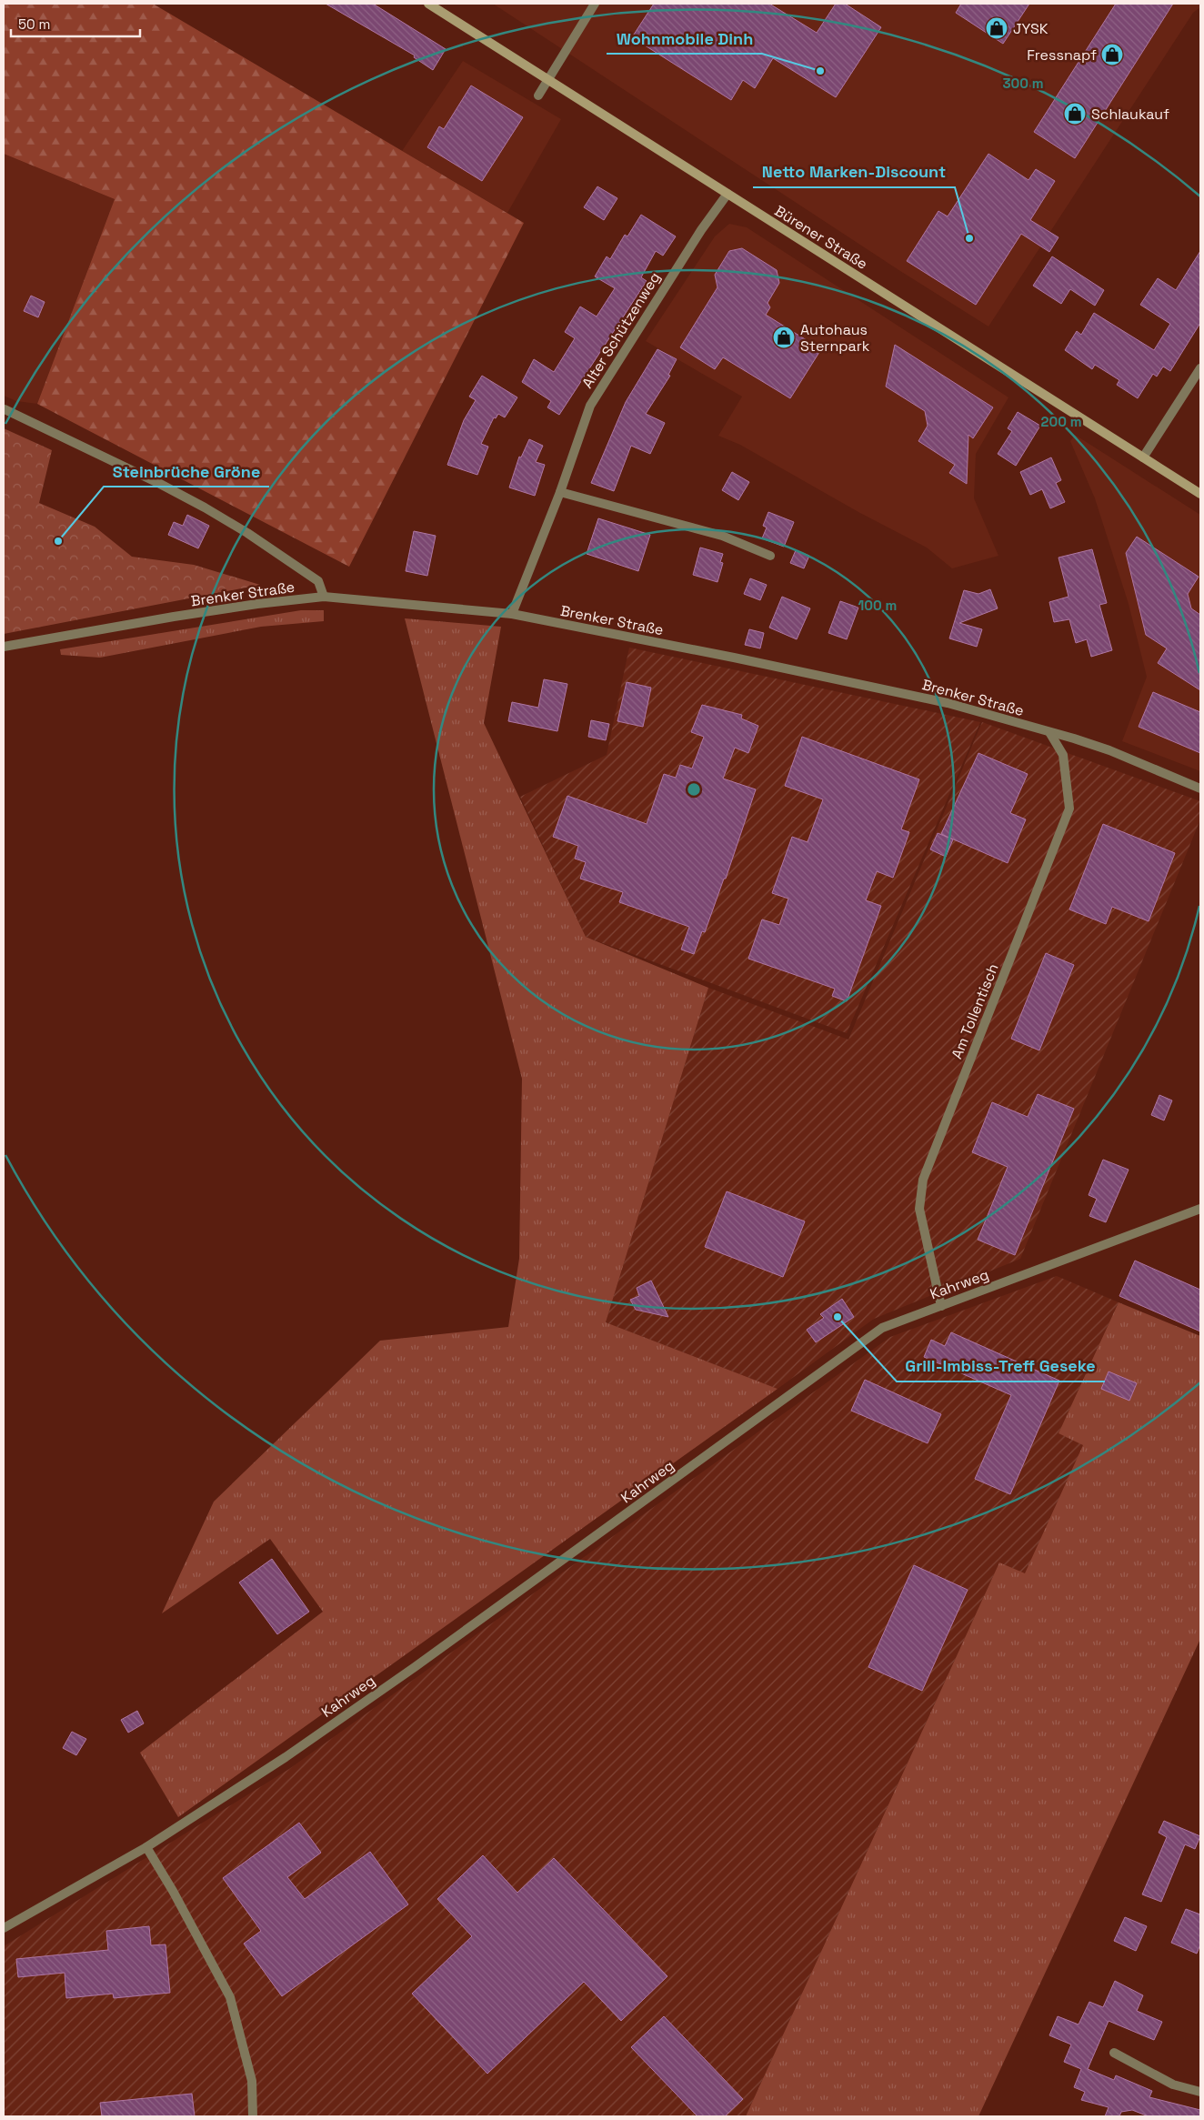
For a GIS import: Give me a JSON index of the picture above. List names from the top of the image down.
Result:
{
  "streets": {
    "main road": ["Bürener Straße"],
    "street": [
      "Alter Schützenweg",
      "Brenker Straße",
      "Am Tollentisch",
      "Kahrweg"
    ]
  },
  "crossings": [
    ["Bürener Straße", "Alter Schützenweg"],
    ["Alter Schützenweg", "Brenker Straße"],
    ["Brenker Straße", "Am Tollentisch"],
    ["Am Tollentisch", "Kahrweg"]
  ],
  "places": {
    "shop": [
      "JYSK",
      "Fressnapf",
      "Schlaukauf",
      "Autohaus Sternpark"
    ],
    "other": [
      "Wohnmobile Dinh",
      "Netto Marken-Discount",
      "Steinbrüche Gröne",
      "Grill-Imbiss-Treff Geseke"
    ]
  },
  "scale_bar": "50 m",
  "rings": ["300 m", "200 m", "100 m"]
}
